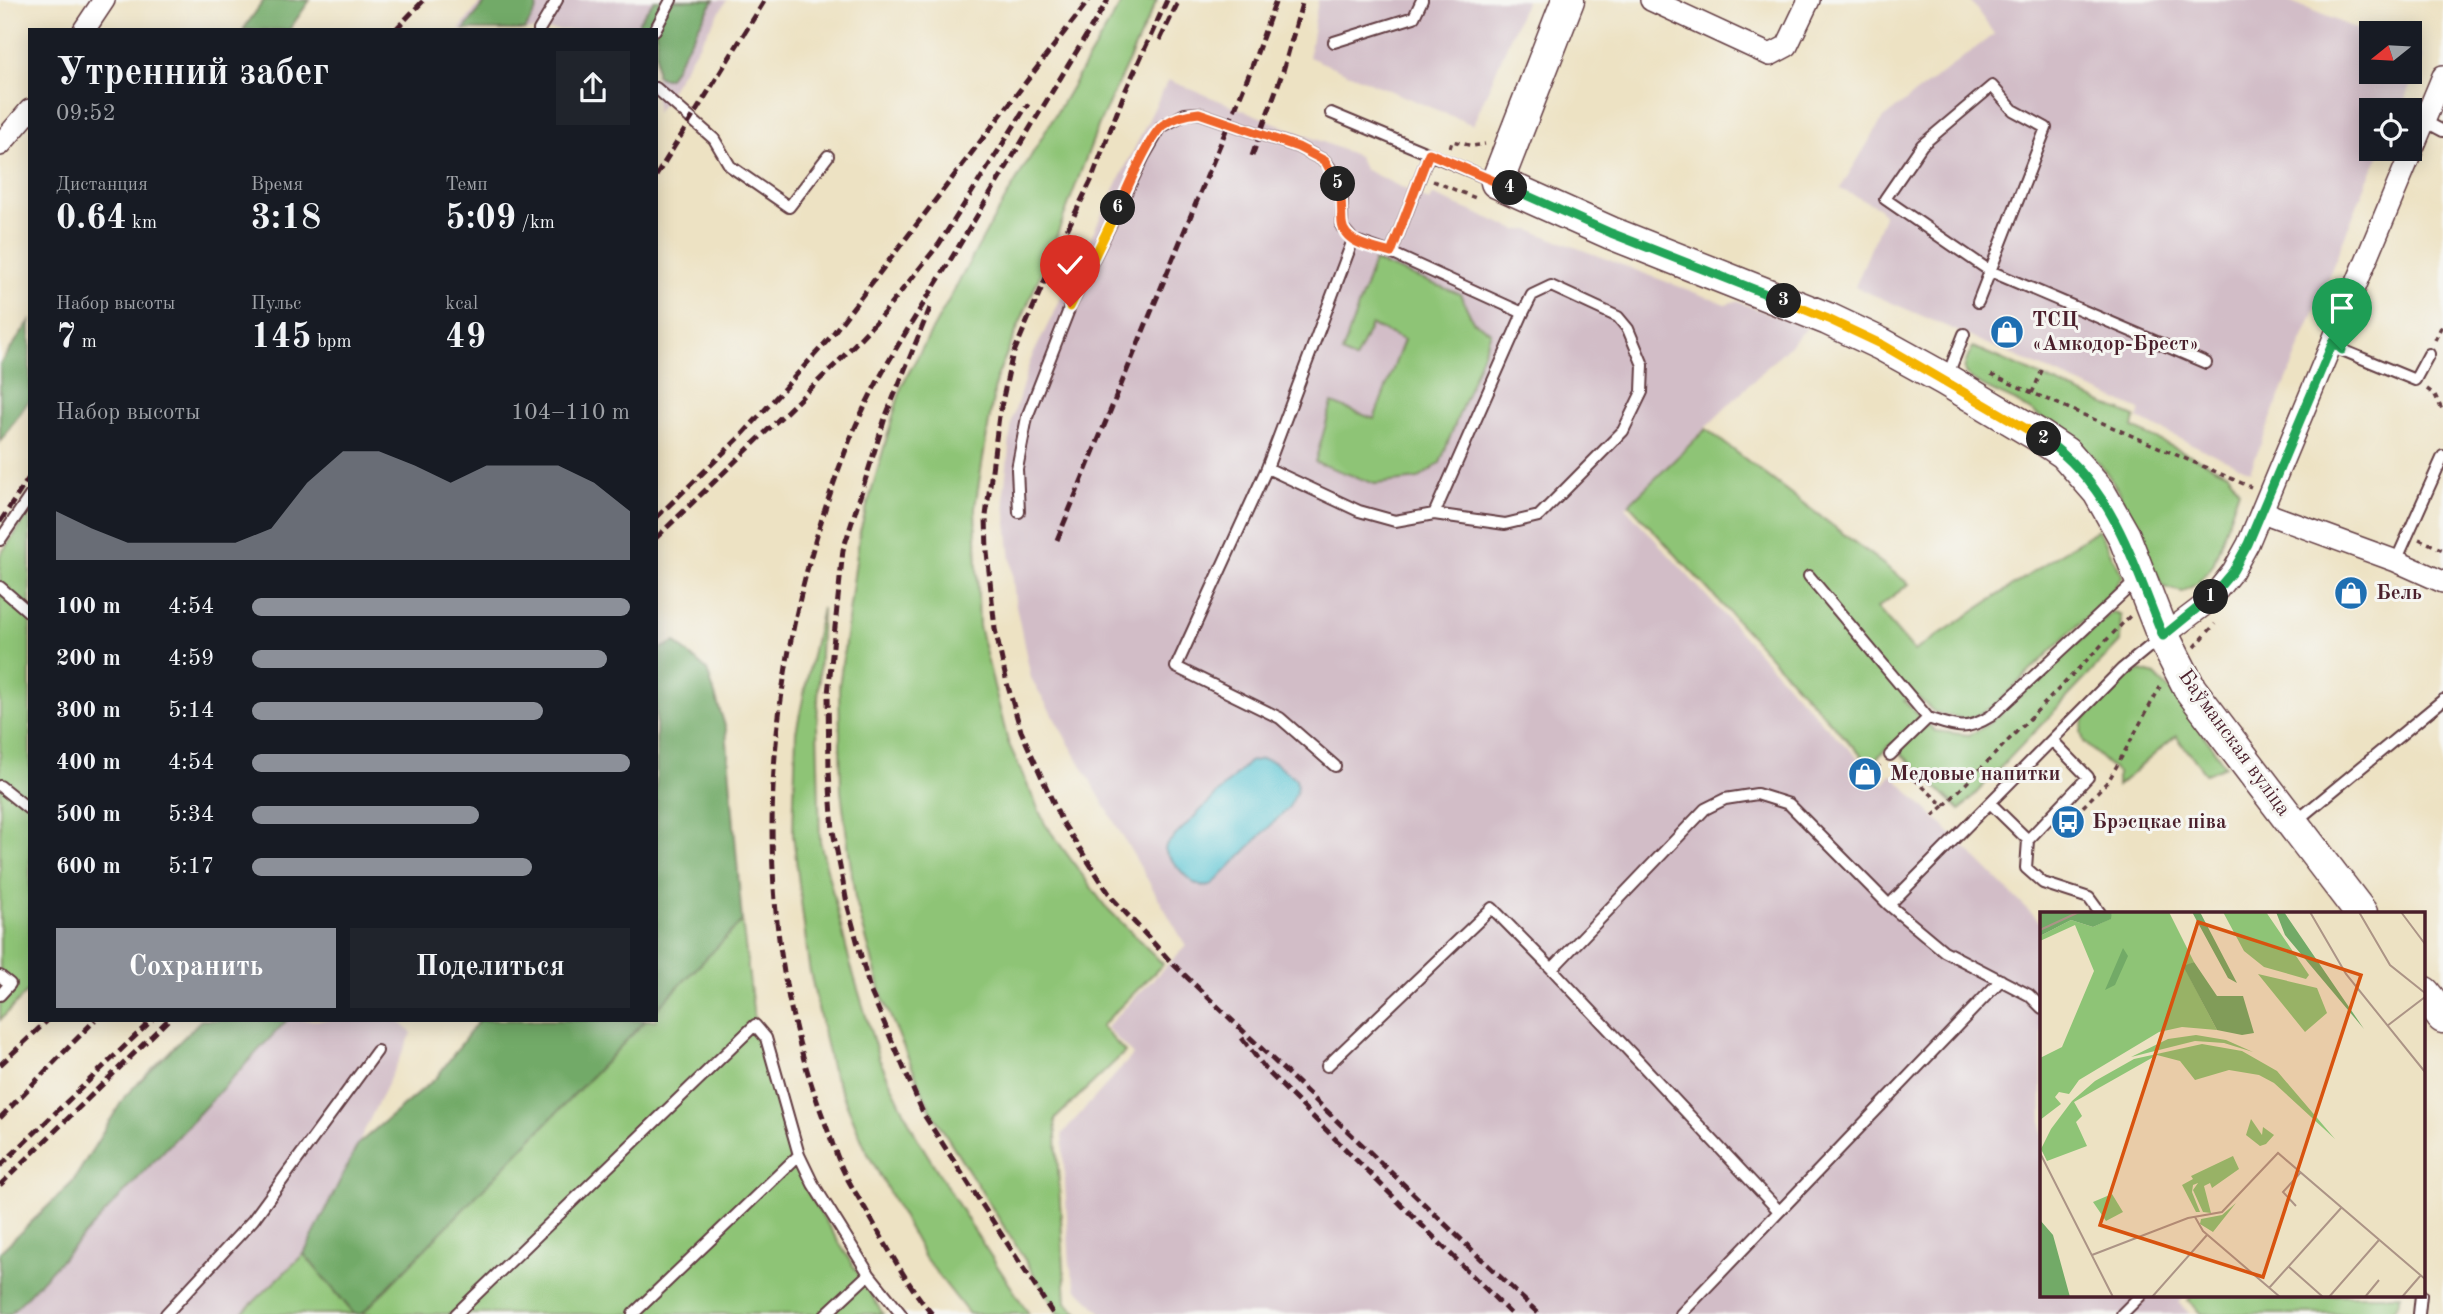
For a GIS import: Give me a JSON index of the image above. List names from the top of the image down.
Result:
{
  "streets": {
    "street": ["Баўманская вуліца"]
  },
  "places": {
    "shop": ["ТСЦ «Амкодор-Брест»", "Бель", "Медовые напитки"],
    "bus stop": ["Брэсцкае піва"]
  },
  "north": "left",
  "page": {
    "heading": ["Утренний забег", "09:52"],
    "stats": [
      ["Дистанция", "0.64 km"],
      ["Время", "3:18"],
      ["Темп", "5:09 /km"],
      ["Набор высоты", "7 m"],
      ["Пульс", "145 bpm"],
      ["kcal", "49"]
    ],
    "pins": [
      "5",
      "4",
      "6",
      "3",
      "2",
      "1"
    ],
    "chart": ["Набор высоты", "104–110 m"],
    "list": [
      {
        "name": "100 m",
        "note": "4:54"
      },
      {
        "name": "200 m",
        "note": "4:59"
      },
      {
        "name": "300 m",
        "note": "5:14"
      },
      {
        "name": "400 m",
        "note": "4:54"
      },
      {
        "name": "500 m",
        "note": "5:34"
      },
      {
        "name": "600 m",
        "note": "5:17"
      }
    ],
    "buttons": ["Сохранить", "Поделиться"]
  }
}
